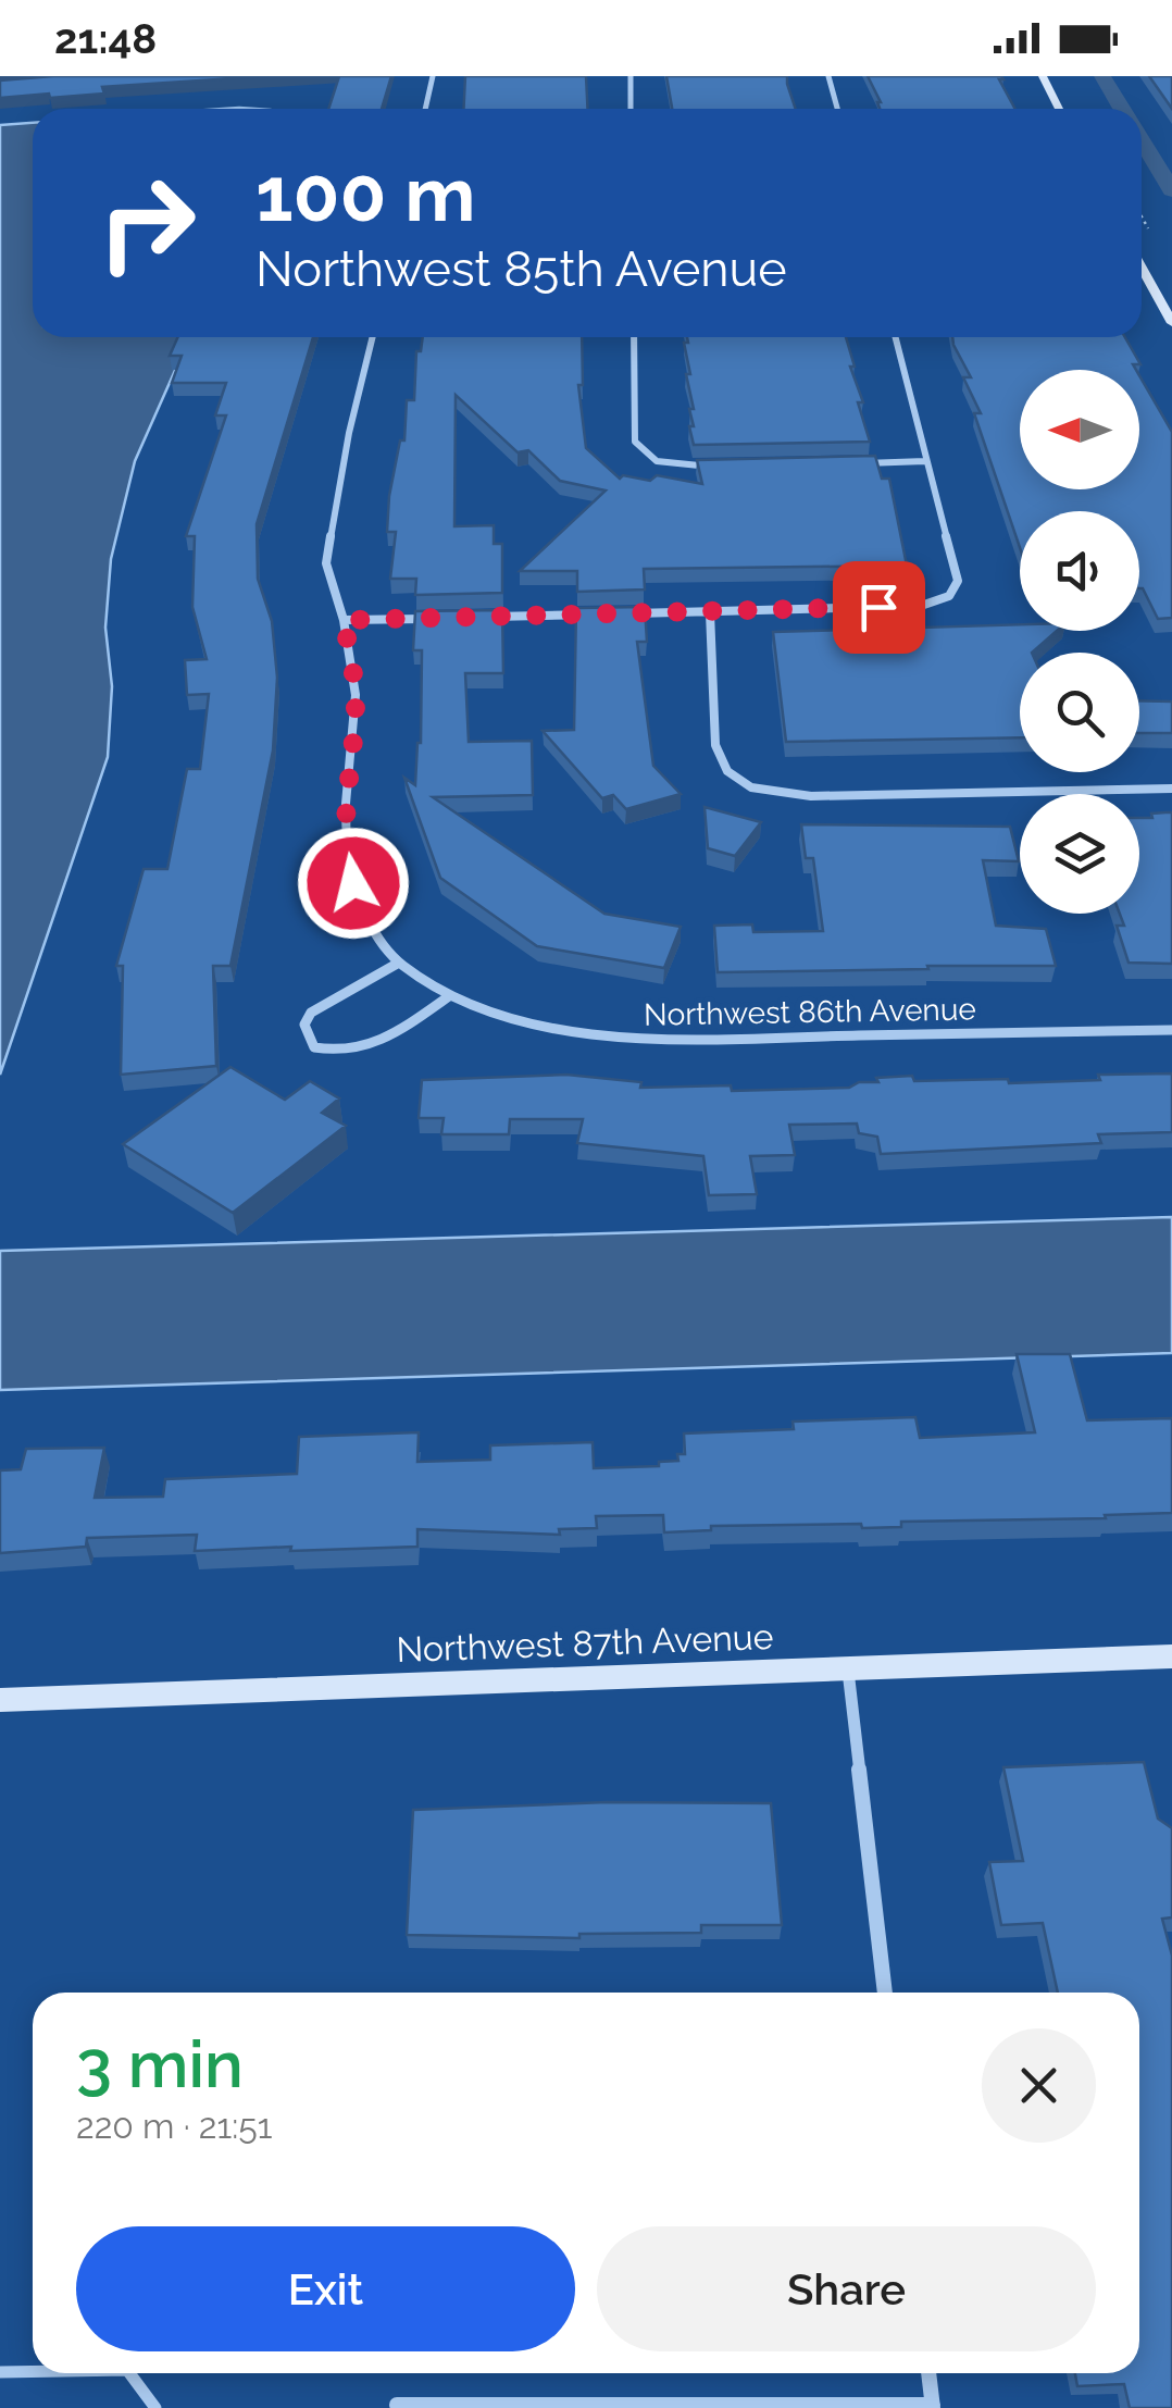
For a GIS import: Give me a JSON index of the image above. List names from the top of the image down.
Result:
{
  "streets": {
    "street": ["Northwest 86th Avenue", "Northwest 87th Avenue"]
  },
  "north": "left",
  "page": {
    "status": "21:48",
    "turn": ["100 m", "Northwest 85th Avenue"],
    "heading": ["3 min", "220 m · 21:51"],
    "buttons": ["Exit", "Share"]
  }
}
